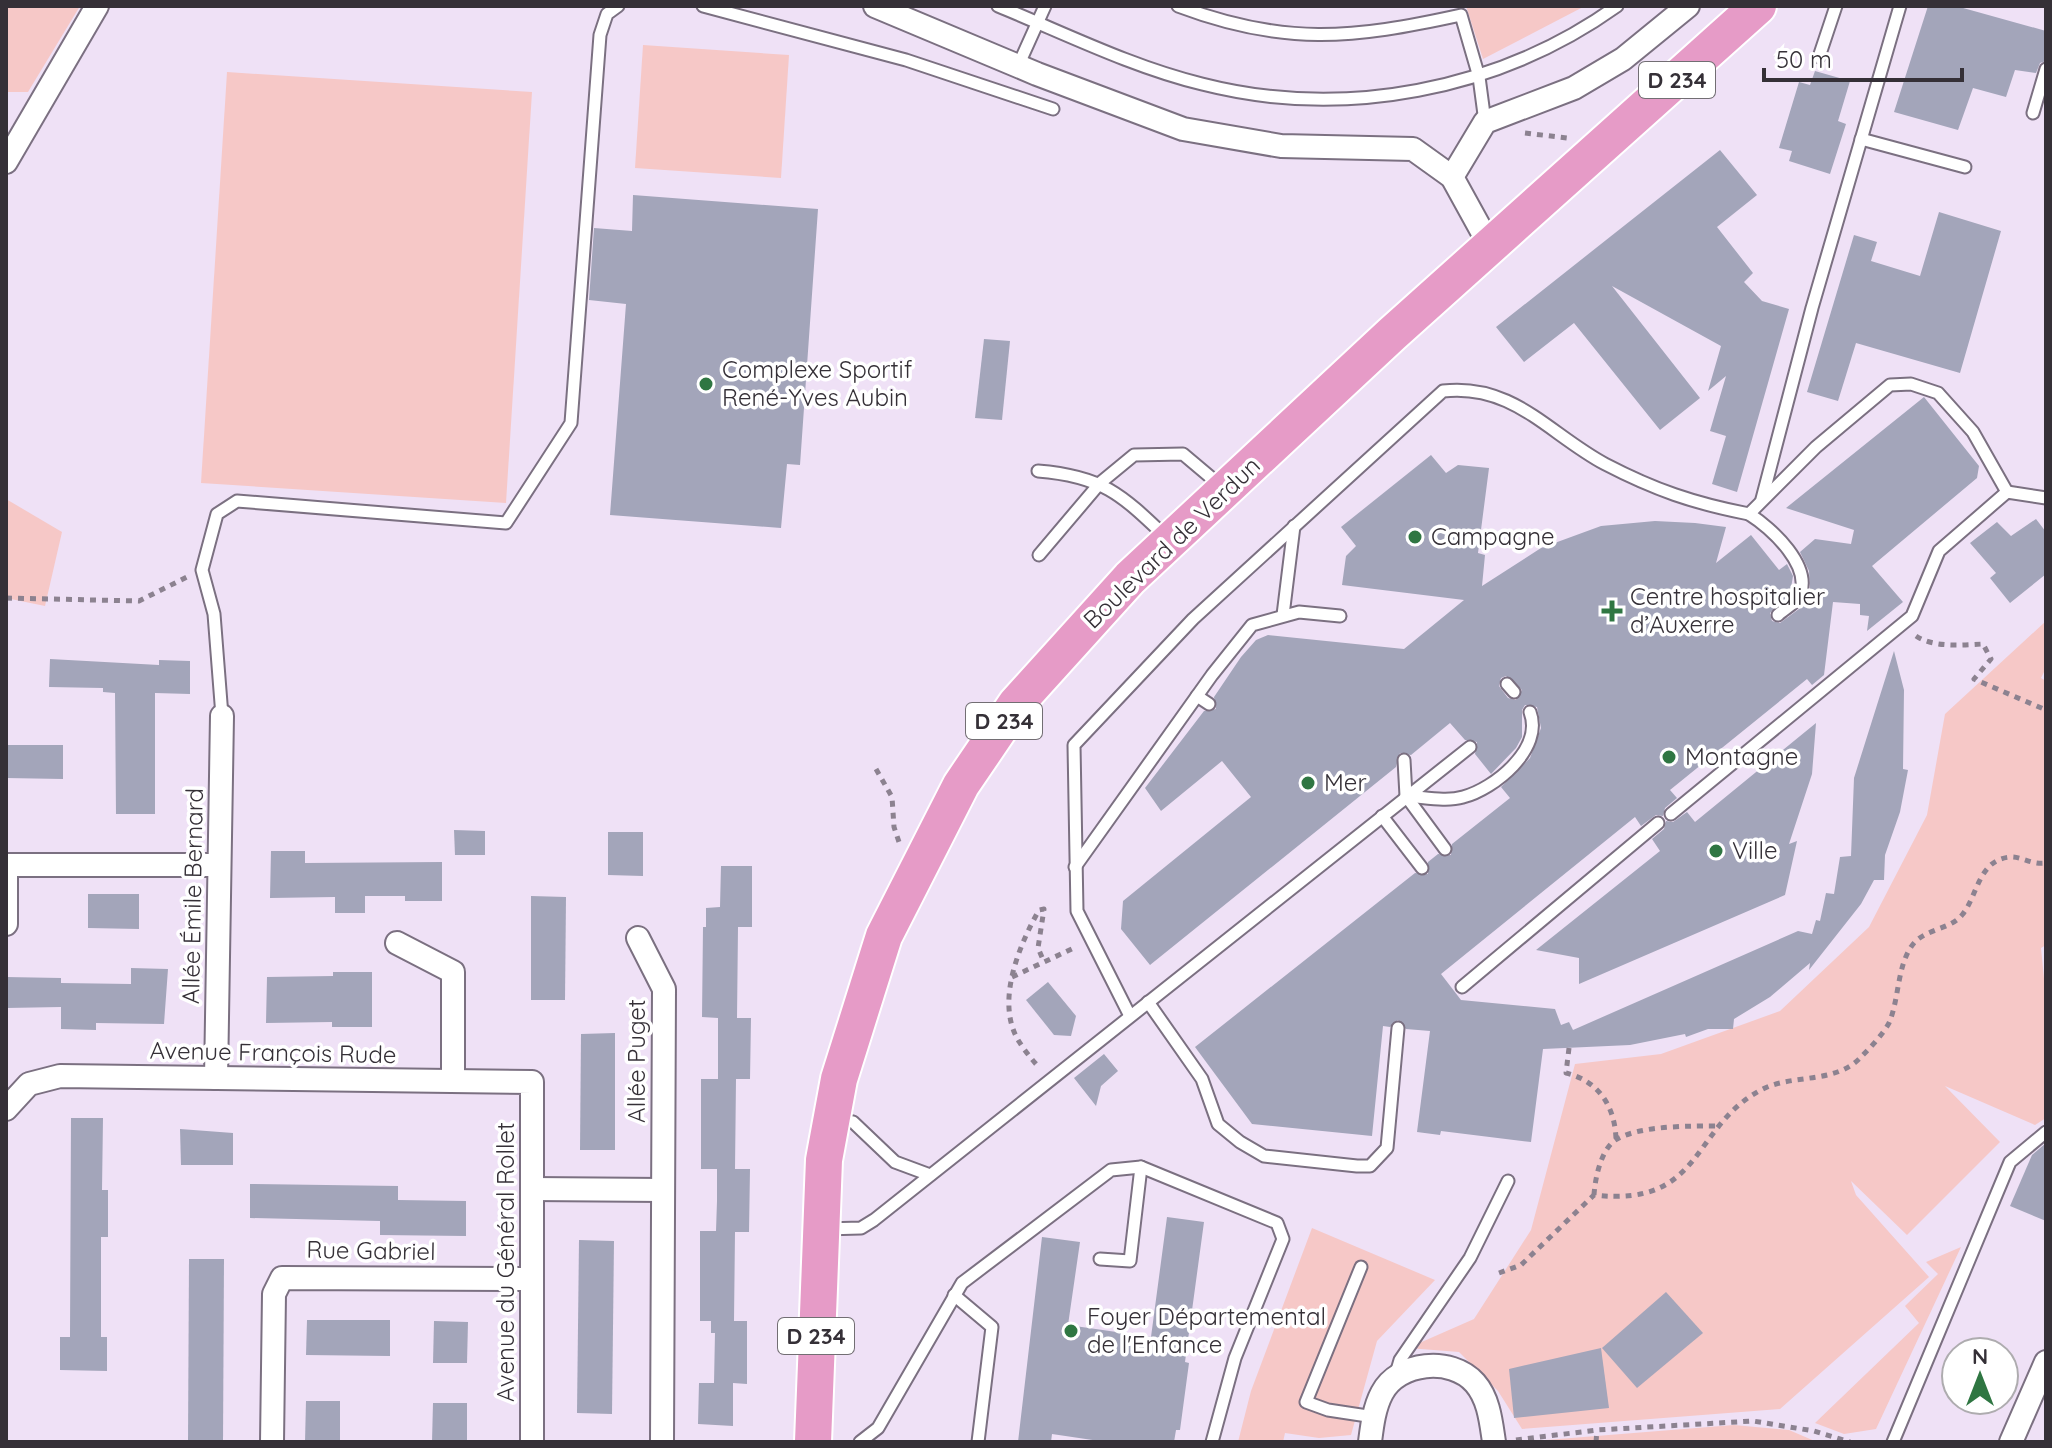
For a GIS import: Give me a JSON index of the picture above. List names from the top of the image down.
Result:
{
  "streets": {
    "main road": ["D 234", "Boulevard de Verdun"],
    "street": [
      "Allée Émile Bernard",
      "Avenue François Rude",
      "Allée Puget",
      "Rue Gabriel",
      "Avenue du Général Rollet"
    ]
  },
  "crossings": [
    ["D 234", "Boulevard de Verdun"],
    ["Allée Émile Bernard", "Avenue François Rude"],
    ["Avenue François Rude", "Avenue du Général Rollet"],
    ["Rue Gabriel", "Avenue du Général Rollet"]
  ],
  "places": {
    "other": [
      "Complexe Sportif René-Yves Aubin",
      "Campagne",
      "Montagne",
      "Mer",
      "Ville",
      "Foyer Départemental de l'Enfance"
    ],
    "health": ["Centre hospitalier d’Auxerre"]
  },
  "scale_bar": "50 m",
  "north": "top"
}
